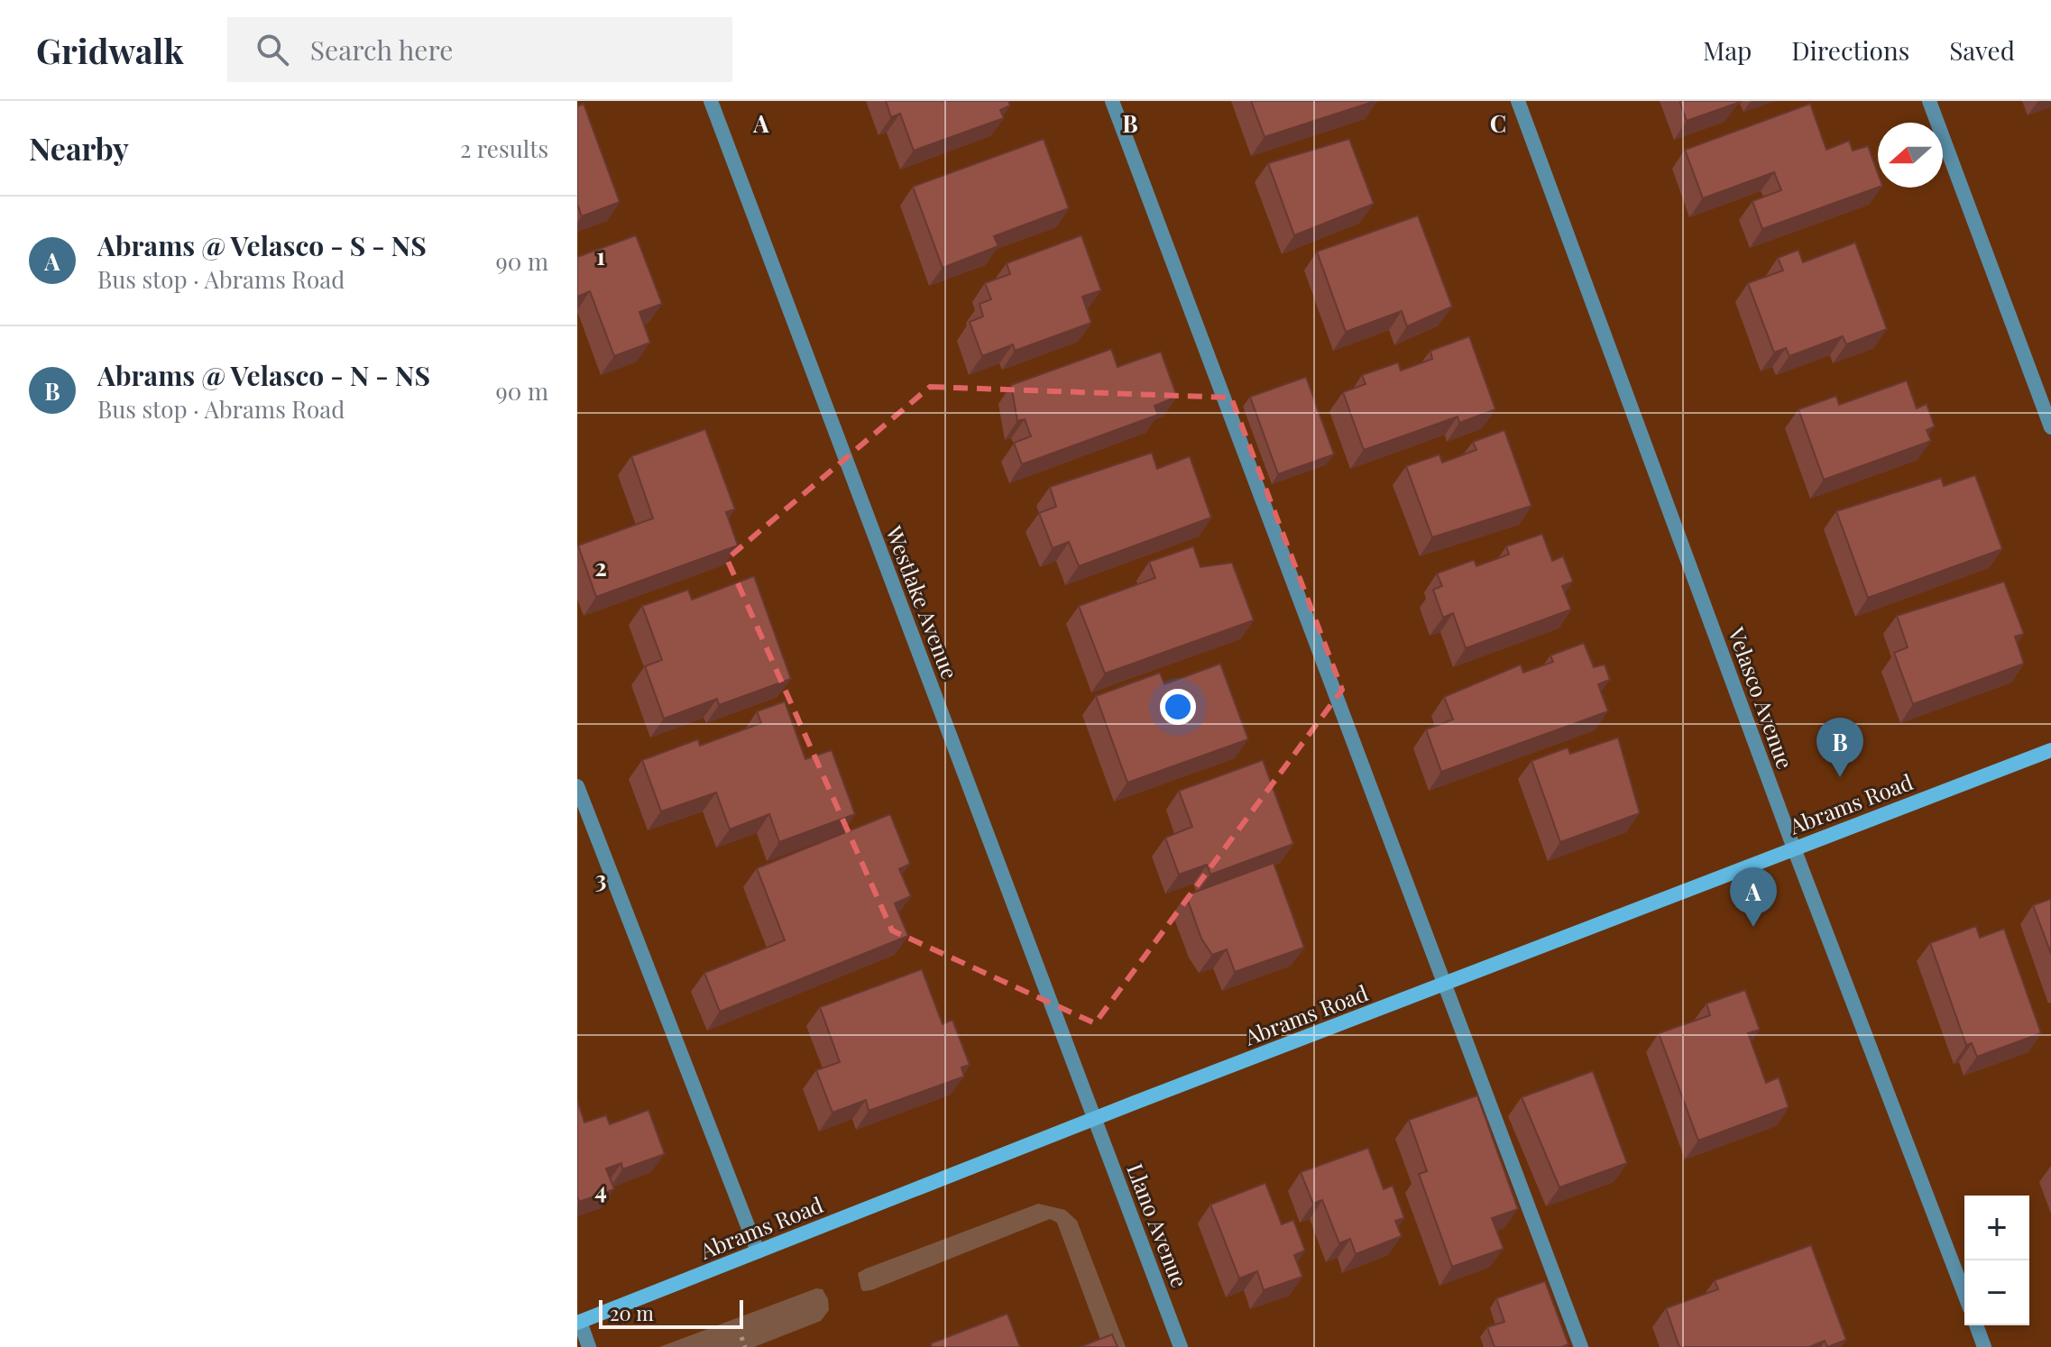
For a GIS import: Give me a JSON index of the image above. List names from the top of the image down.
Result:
{
  "streets": {
    "main road": ["Abrams Road"],
    "street": ["Westlake Avenue", "Velasco Avenue", "Llano Avenue"]
  },
  "crossings": [
    ["Westlake Avenue", "Abrams Road"],
    ["Westlake Avenue", "Llano Avenue"],
    ["Velasco Avenue", "Abrams Road"],
    ["Abrams Road", "Llano Avenue"]
  ],
  "scale_bar": "20 m",
  "north": "left",
  "page": {
    "header": "Gridwalk",
    "search": "Search here",
    "nav": ["Map", "Directions", "Saved"],
    "heading": ["Nearby", "2 results"],
    "list": [
      {
        "mark": "A",
        "name": "Abrams @ Velasco - S - NS",
        "note": "Bus stop · Abrams Road",
        "value": "90 m"
      },
      {
        "mark": "B",
        "name": "Abrams @ Velasco - N - NS",
        "note": "Bus stop · Abrams Road",
        "value": "90 m"
      }
    ],
    "pins": ["B", "A"],
    "map_buttons": ["+", "−"],
    "scale": "20 m"
  },
  "grid": {
    "columns": ["A", "B", "C"],
    "rows": [
      "1",
      "2",
      "3",
      "4"
    ]
  }
}
